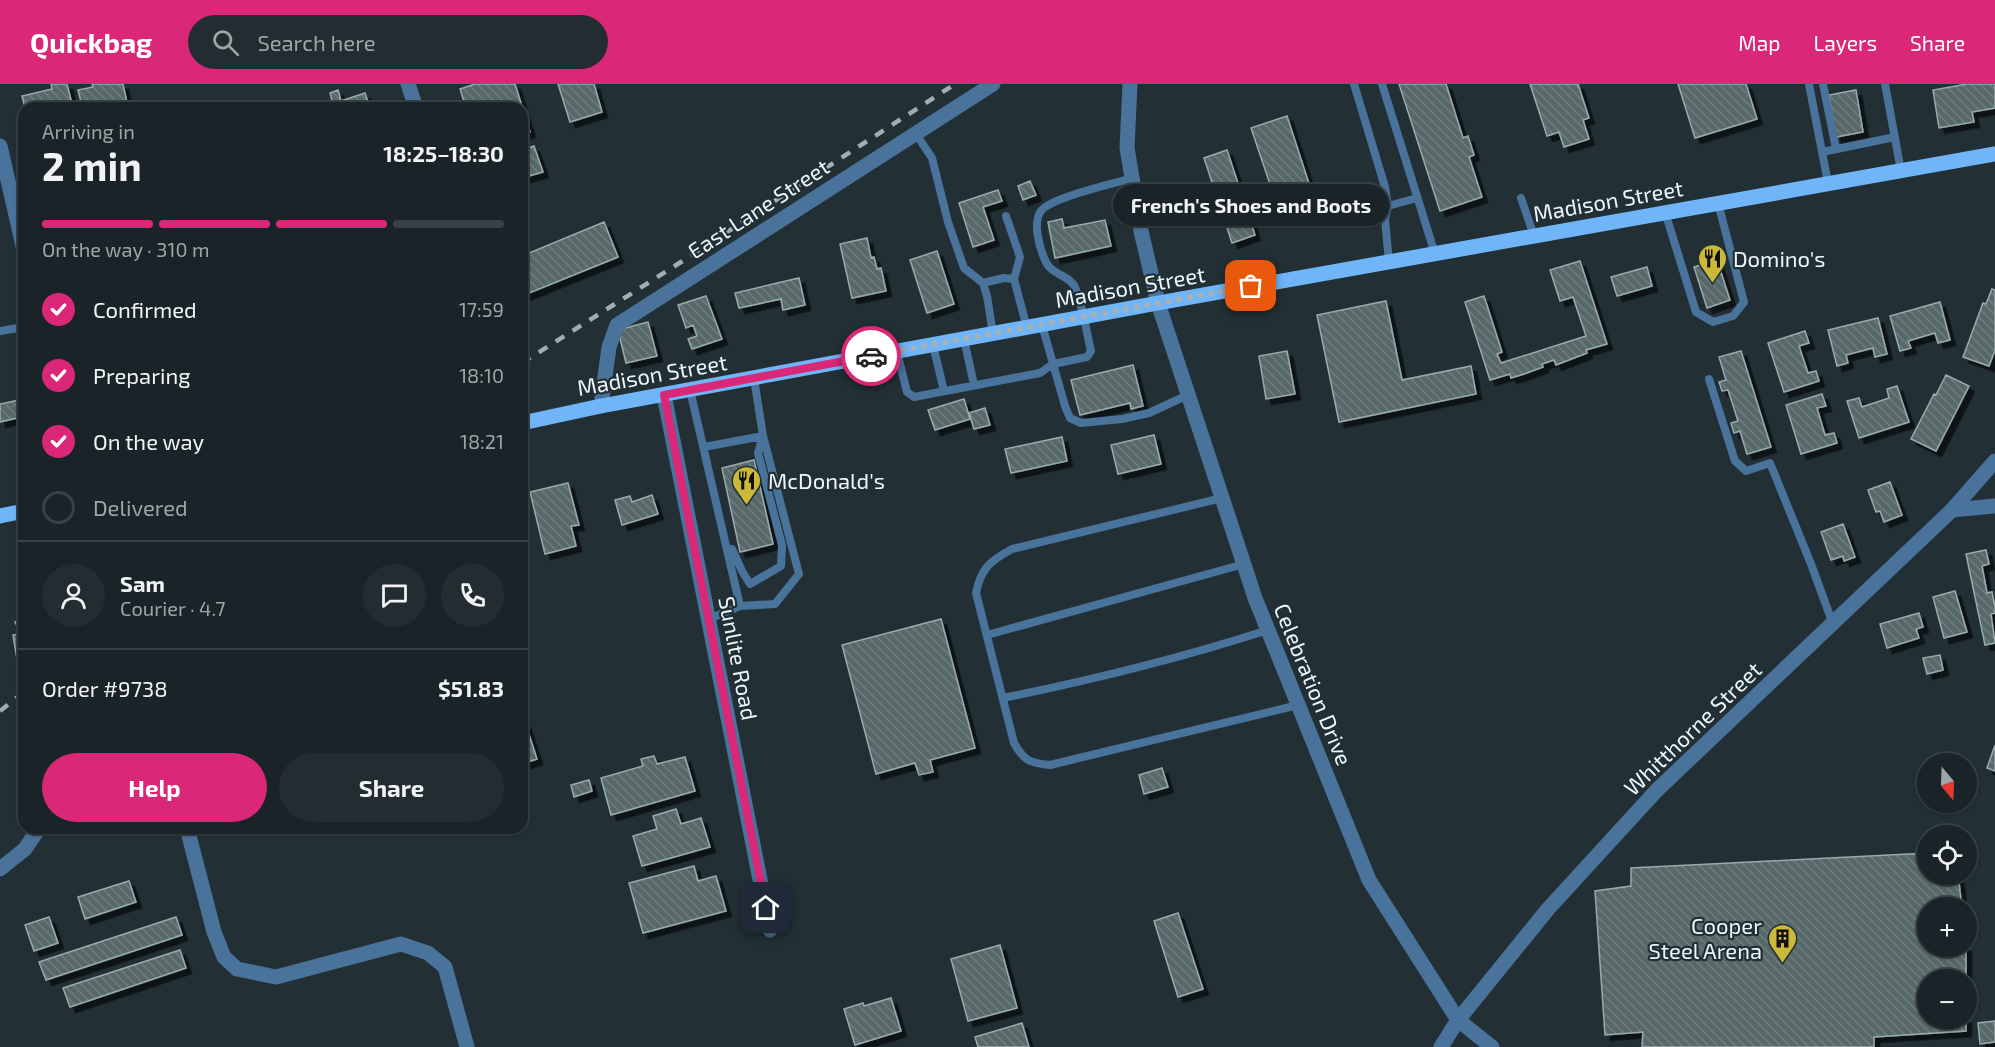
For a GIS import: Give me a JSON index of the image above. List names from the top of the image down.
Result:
{
  "streets": {
    "main road": ["Madison Street"],
    "street": [
      "East Lane Street",
      "Sunlite Road",
      "Celebration Drive",
      "Whitthorne Street"
    ]
  },
  "crossings": [
    ["Madison Street", "East Lane Street"],
    ["Madison Street", "Sunlite Road"],
    ["Madison Street", "Celebration Drive"],
    ["Celebration Drive", "Whitthorne Street"]
  ],
  "places": {
    "restaurant": ["Domino's", "McDonald's"],
    "other": ["French's Shoes and Boots"],
    "building": ["Cooper Steel Arena"]
  },
  "north": "bottom",
  "page": {
    "header": "Quickbag",
    "search": "Search here",
    "nav": ["Map", "Layers", "Share"],
    "heading": ["2 min", "Arriving in", "18:25–18:30"],
    "panel": [
      "Sam",
      "Courier · 4.7",
      "Order #9738",
      "$51.83"
    ],
    "bubble": "French's Shoes and Boots",
    "bar": "On the way · 310 m",
    "list": [
      ["Confirmed", "17:59"],
      ["Preparing", "18:10"],
      ["On the way", "18:21"],
      "Delivered"
    ],
    "buttons": ["Help", "Share"],
    "map_buttons": ["+", "−"]
  }
}
